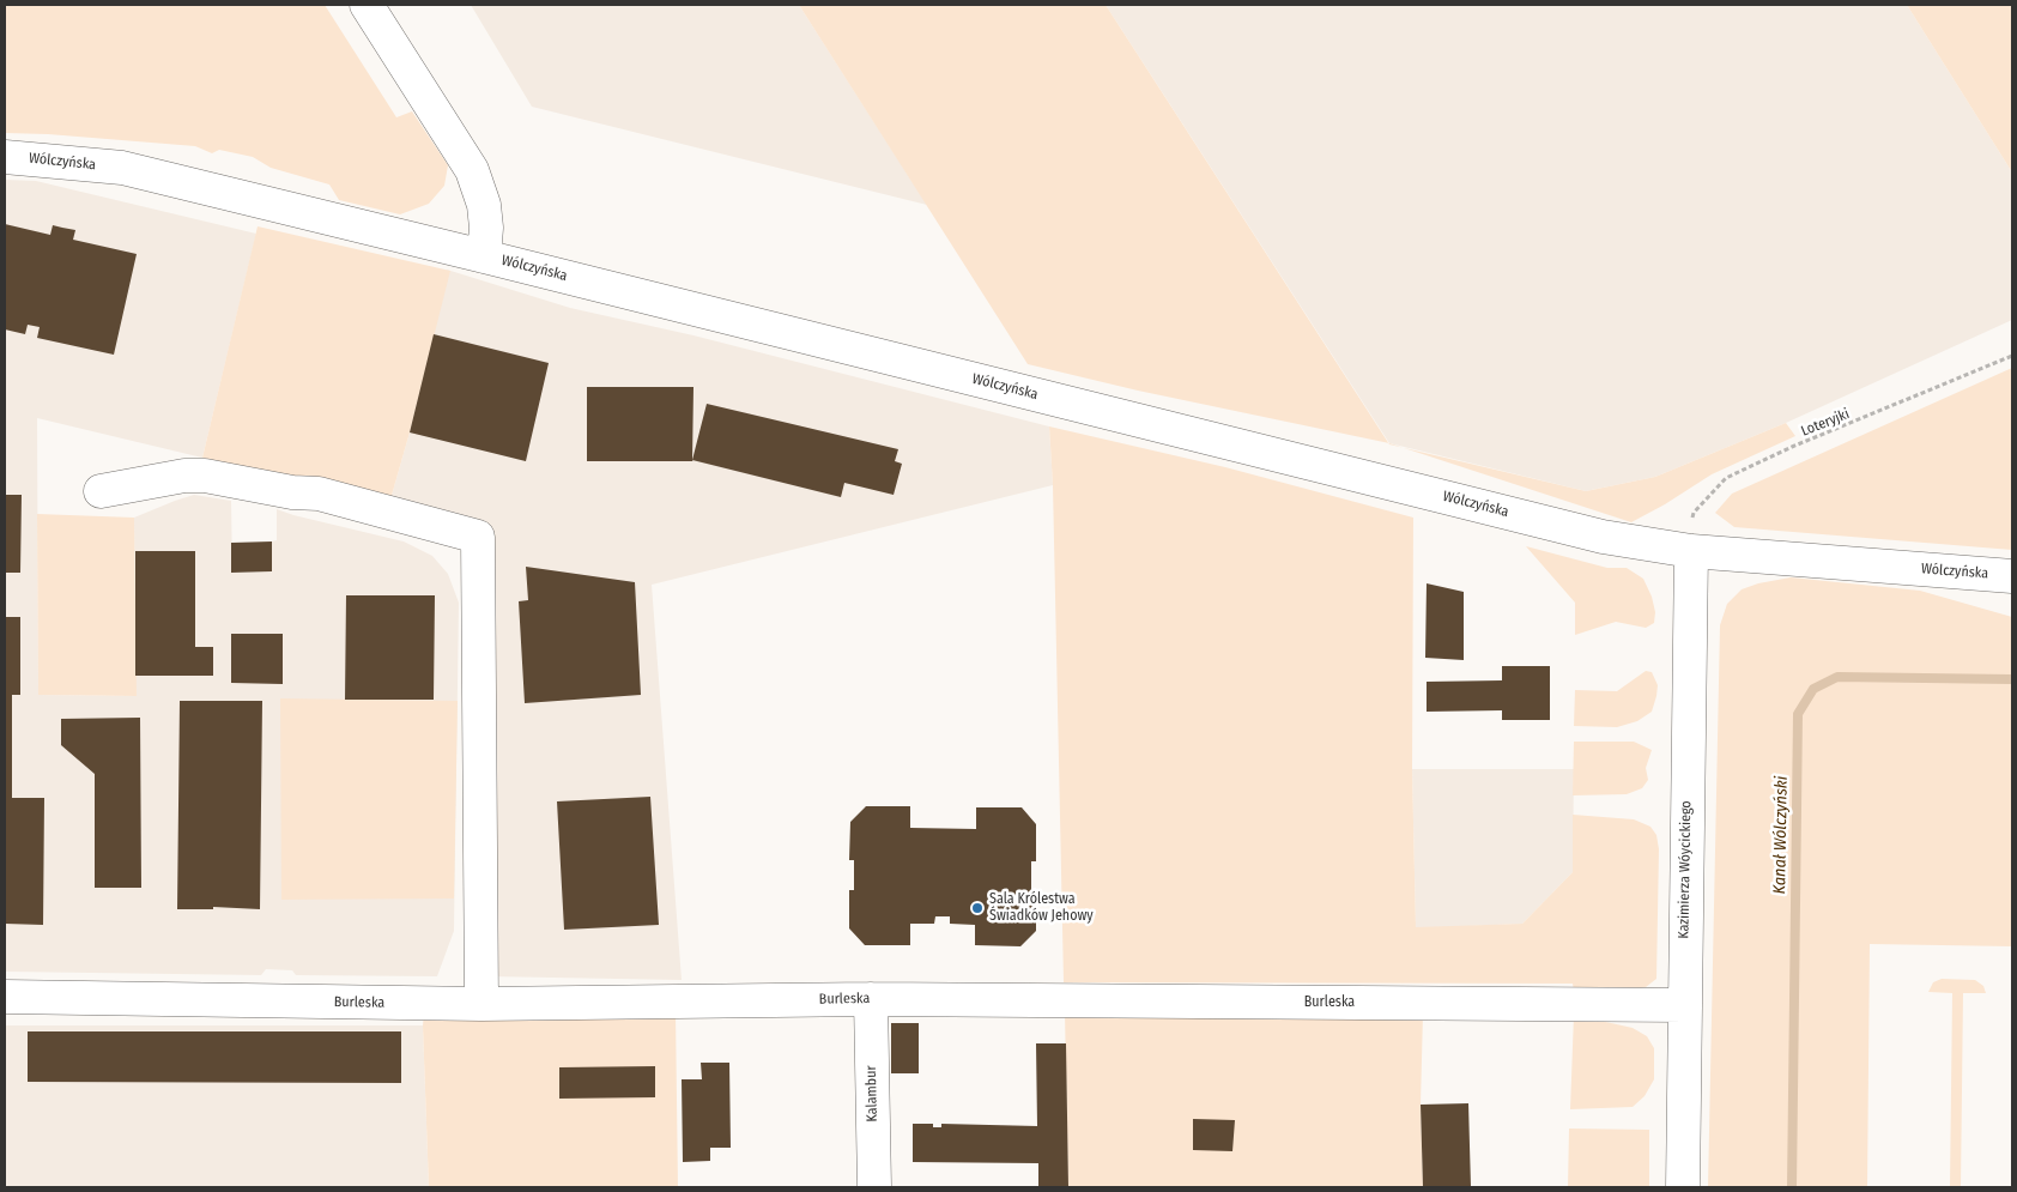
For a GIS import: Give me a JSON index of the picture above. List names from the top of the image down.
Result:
{
  "streets": {
    "street": [
      "Wólczyńska",
      "Kazimierza Wóycickiego",
      "Burleska",
      "Kalambur"
    ],
    "path": ["Loteryjki"]
  },
  "crossings": [
    ["Wólczyńska", "Loteryjki"],
    ["Wólczyńska", "Kazimierza Wóycickiego"],
    ["Loteryjki", "Kazimierza Wóycickiego"],
    ["Kazimierza Wóycickiego", "Burleska"],
    ["Burleska", "Kalambur"]
  ],
  "water": ["Kanał Wólczyński"],
  "places": ["Sala Królestwa Świadków Jehowy"]
}
